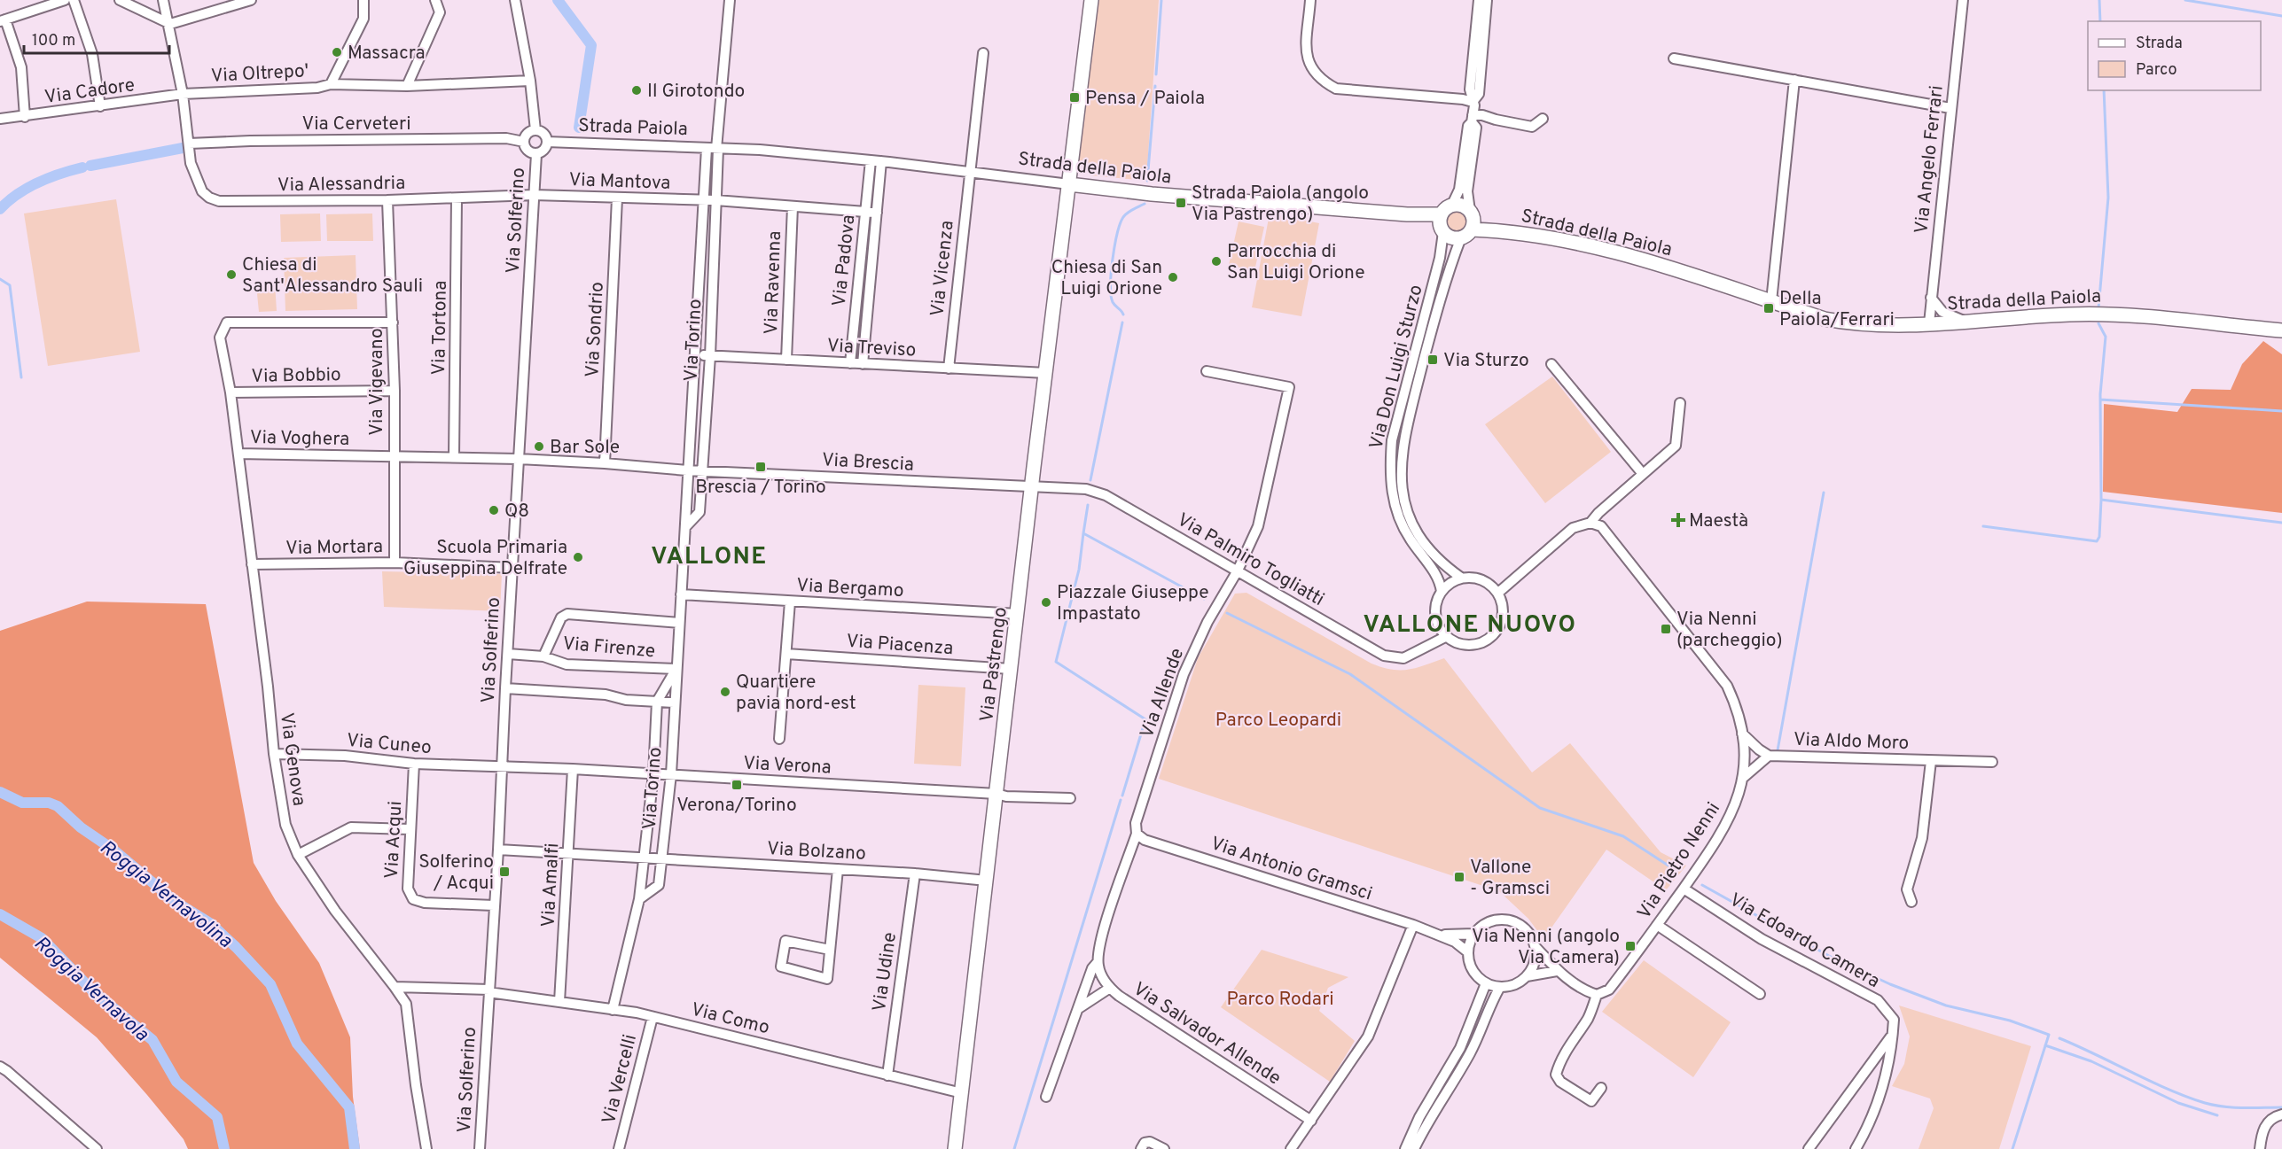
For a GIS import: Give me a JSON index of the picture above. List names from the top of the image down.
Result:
{
  "streets": {
    "street": [
      "Via Oltrepo'",
      "Via Cadore",
      "Via Cerveteri",
      "Strada Paiola",
      "Via Angelo Ferrari",
      "Strada della Paiola",
      "Via Mantova",
      "Via Alessandria",
      "Via Solferino",
      "Via Padova",
      "Via Vicenza",
      "Via Ravenna",
      "Via Tortona",
      "Via Sondrio",
      "Via Torino",
      "Via Treviso",
      "Via Don Luigi Sturzo",
      "Via Bobbio",
      "Via Vigevano",
      "Via Voghera",
      "Via Brescia",
      "Via Mortara",
      "Via Palmiro Togliatti",
      "Via Bergamo",
      "Via Piacenza",
      "Via Firenze",
      "Via Pastrengo",
      "Via Allende",
      "Via Aldo Moro",
      "Via Cuneo",
      "Via Genova",
      "Via Verona",
      "Via Acqui",
      "Via Bolzano",
      "Via Pietro Nenni",
      "Via Antonio Gramsci",
      "Via Amalfi",
      "Via Edoardo Camera",
      "Via Udine",
      "Via Como",
      "Via Salvador Allende",
      "Via Vercelli"
    ]
  },
  "crossings": [
    ["Via Oltrepo'", "Via Cadore"],
    ["Via Oltrepo'", "Via Alessandria"],
    ["Via Cadore", "Via Alessandria"],
    ["Via Cerveteri", "Strada Paiola"],
    ["Via Cerveteri", "Via Alessandria"],
    ["Via Cerveteri", "Via Solferino"],
    ["Strada Paiola", "Strada della Paiola"],
    ["Strada Paiola", "Via Solferino"],
    ["Strada Paiola", "Via Torino"],
    ["Via Angelo Ferrari", "Strada della Paiola"],
    ["Strada della Paiola", "Via Padova"],
    ["Strada della Paiola", "Via Vicenza"],
    ["Strada della Paiola", "Via Torino"],
    ["Strada della Paiola", "Via Don Luigi Sturzo"],
    ["Strada della Paiola", "Via Pastrengo"],
    ["Via Mantova", "Via Alessandria"],
    ["Via Mantova", "Via Solferino"],
    ["Via Mantova", "Via Sondrio"],
    ["Via Mantova", "Via Torino"],
    ["Via Alessandria", "Via Solferino"],
    ["Via Alessandria", "Via Tortona"],
    ["Via Alessandria", "Via Vigevano"],
    ["Via Solferino", "Via Voghera"],
    ["Via Solferino", "Via Mortara"],
    ["Via Solferino", "Via Firenze"],
    ["Via Solferino", "Via Cuneo"],
    ["Via Solferino", "Via Verona"],
    ["Via Solferino", "Via Acqui"],
    ["Via Solferino", "Via Bolzano"],
    ["Via Solferino", "Via Como"],
    ["Via Padova", "Via Treviso"],
    ["Via Vicenza", "Via Treviso"],
    ["Via Ravenna", "Via Treviso"],
    ["Via Tortona", "Via Voghera"],
    ["Via Sondrio", "Via Voghera"],
    ["Via Sondrio", "Via Brescia"],
    ["Via Torino", "Via Treviso"],
    ["Via Torino", "Via Brescia"],
    ["Via Torino", "Via Bergamo"],
    ["Via Torino", "Via Firenze"],
    ["Via Torino", "Via Verona"],
    ["Via Torino", "Via Bolzano"],
    ["Via Torino", "Via Como"],
    ["Via Treviso", "Via Pastrengo"],
    ["Via Don Luigi Sturzo", "Via Palmiro Togliatti"],
    ["Via Bobbio", "Via Vigevano"],
    ["Via Bobbio", "Via Genova"],
    ["Via Vigevano", "Via Voghera"],
    ["Via Vigevano", "Via Mortara"],
    ["Via Vigevano", "Via Genova"],
    ["Via Voghera", "Via Brescia"],
    ["Via Voghera", "Via Genova"],
    ["Via Brescia", "Via Palmiro Togliatti"],
    ["Via Brescia", "Via Pastrengo"],
    ["Via Mortara", "Via Genova"],
    ["Via Palmiro Togliatti", "Via Pastrengo"],
    ["Via Palmiro Togliatti", "Via Allende"],
    ["Via Bergamo", "Via Pastrengo"],
    ["Via Piacenza", "Via Pastrengo"],
    ["Via Pastrengo", "Via Verona"],
    ["Via Pastrengo", "Via Bolzano"],
    ["Via Pastrengo", "Via Como"],
    ["Via Allende", "Via Antonio Gramsci"],
    ["Via Aldo Moro", "Via Pietro Nenni"],
    ["Via Cuneo", "Via Genova"],
    ["Via Cuneo", "Via Verona"],
    ["Via Cuneo", "Via Acqui"],
    ["Via Genova", "Via Como"],
    ["Via Verona", "Via Amalfi"],
    ["Via Bolzano", "Via Amalfi"],
    ["Via Bolzano", "Via Udine"],
    ["Via Pietro Nenni", "Via Edoardo Camera"],
    ["Via Amalfi", "Via Como"],
    ["Via Udine", "Via Como"],
    ["Via Como", "Via Vercelli"]
  ],
  "districts": ["VALLONE", "VALLONE NUOVO"],
  "water": ["Roggia Vernavolina", "Roggia Vernavola"],
  "parks": ["Parco Leopardi", "Parco Rodari"],
  "places": {
    "other": [
      "Massacra",
      "Il Girotondo",
      "Parrocchia di San Luigi Orione",
      "Chiesa di Sant'Alessandro Sauli",
      "Chiesa di San Luigi Orione",
      "Bar Sole",
      "Q8",
      "Scuola Primaria Giuseppina Delfrate",
      "Piazzale Giuseppe Impastato",
      "Quartiere pavia nord-est"
    ],
    "transit": [
      "Pensa / Paiola",
      "Strada Paiola (angolo Via Pastrengo)",
      "Della Paiola/Ferrari",
      "Via Sturzo",
      "Brescia / Torino",
      "Via Nenni (parcheggio)",
      "Verona/Torino",
      "Solferino / Acqui",
      "Vallone - Gramsci",
      "Via Nenni (angolo Via Camera)"
    ],
    "health": ["Maestà"]
  },
  "legend": ["Strada", "Parco"],
  "scale_bar": "100 m"
}
